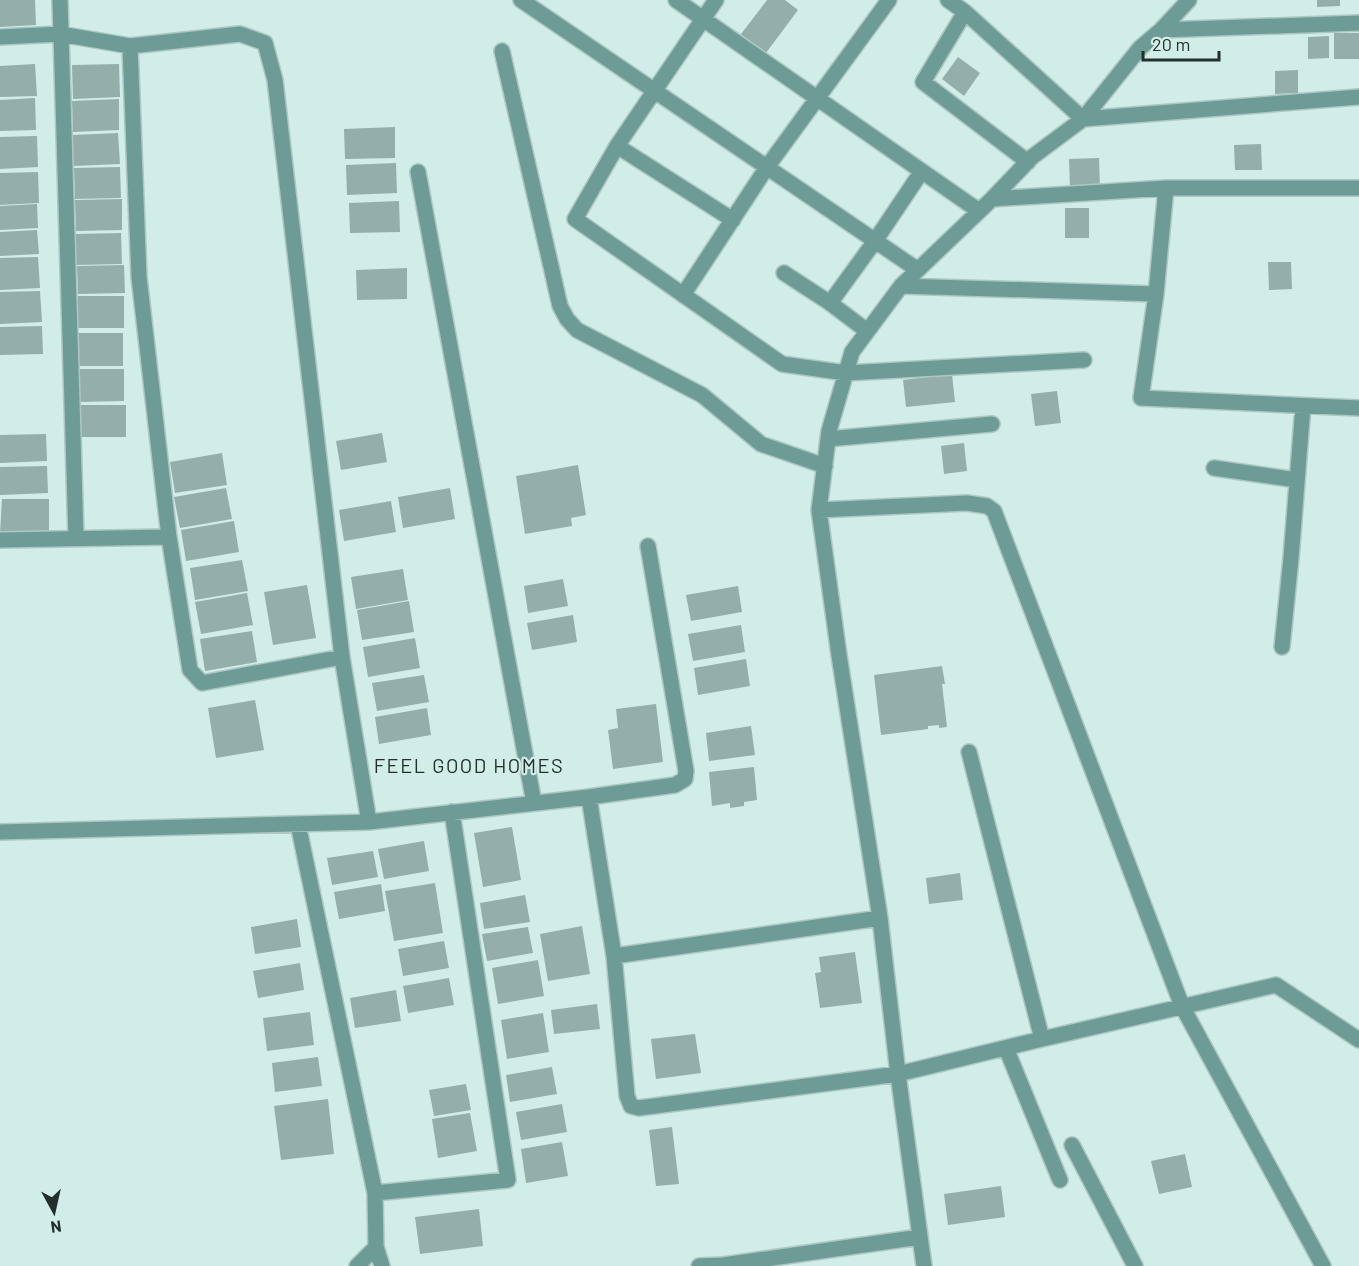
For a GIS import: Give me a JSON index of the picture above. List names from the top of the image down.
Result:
{
  "districts": ["FEEL GOOD HOMES"],
  "scale_bar": "20 m",
  "north": "bottom"
}
